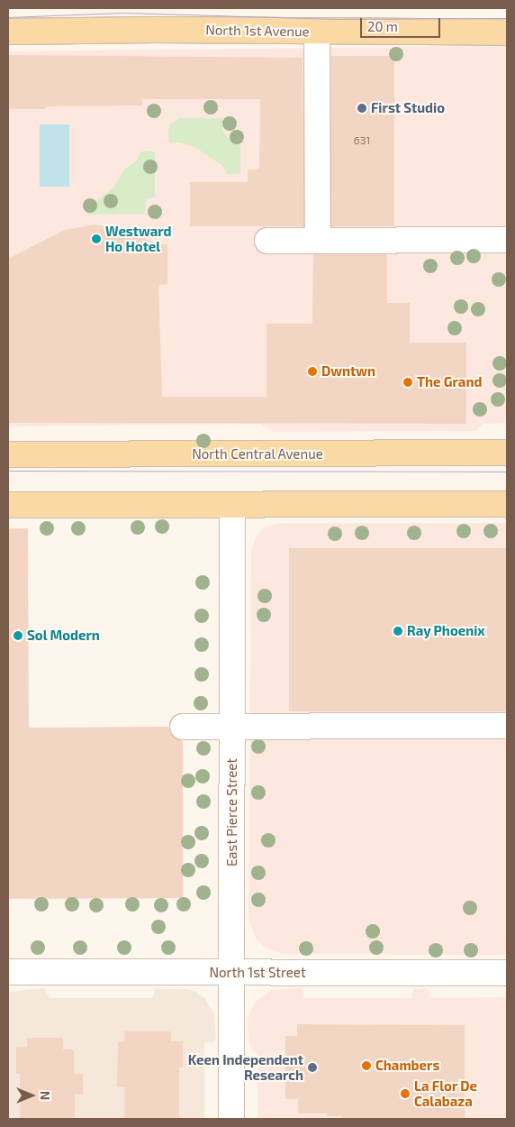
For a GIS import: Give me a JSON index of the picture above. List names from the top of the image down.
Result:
{
  "streets": {
    "main road": ["North 1st Avenue", "North Central Avenue"],
    "street": ["East Pierce Street", "North 1st Street"]
  },
  "crossings": [
    ["East Pierce Street", "North 1st Street"]
  ],
  "places": [
    "First Studio",
    "Westward Ho Hotel",
    "Dwntwn",
    "The Grand",
    "Ray Phoenix",
    "Sol Modern",
    "Chambers",
    "Keen Independent Research",
    "La Flor De Calabaza"
  ],
  "house_numbers": ["631"],
  "scale_bar": "20 m",
  "north": "right"
}
